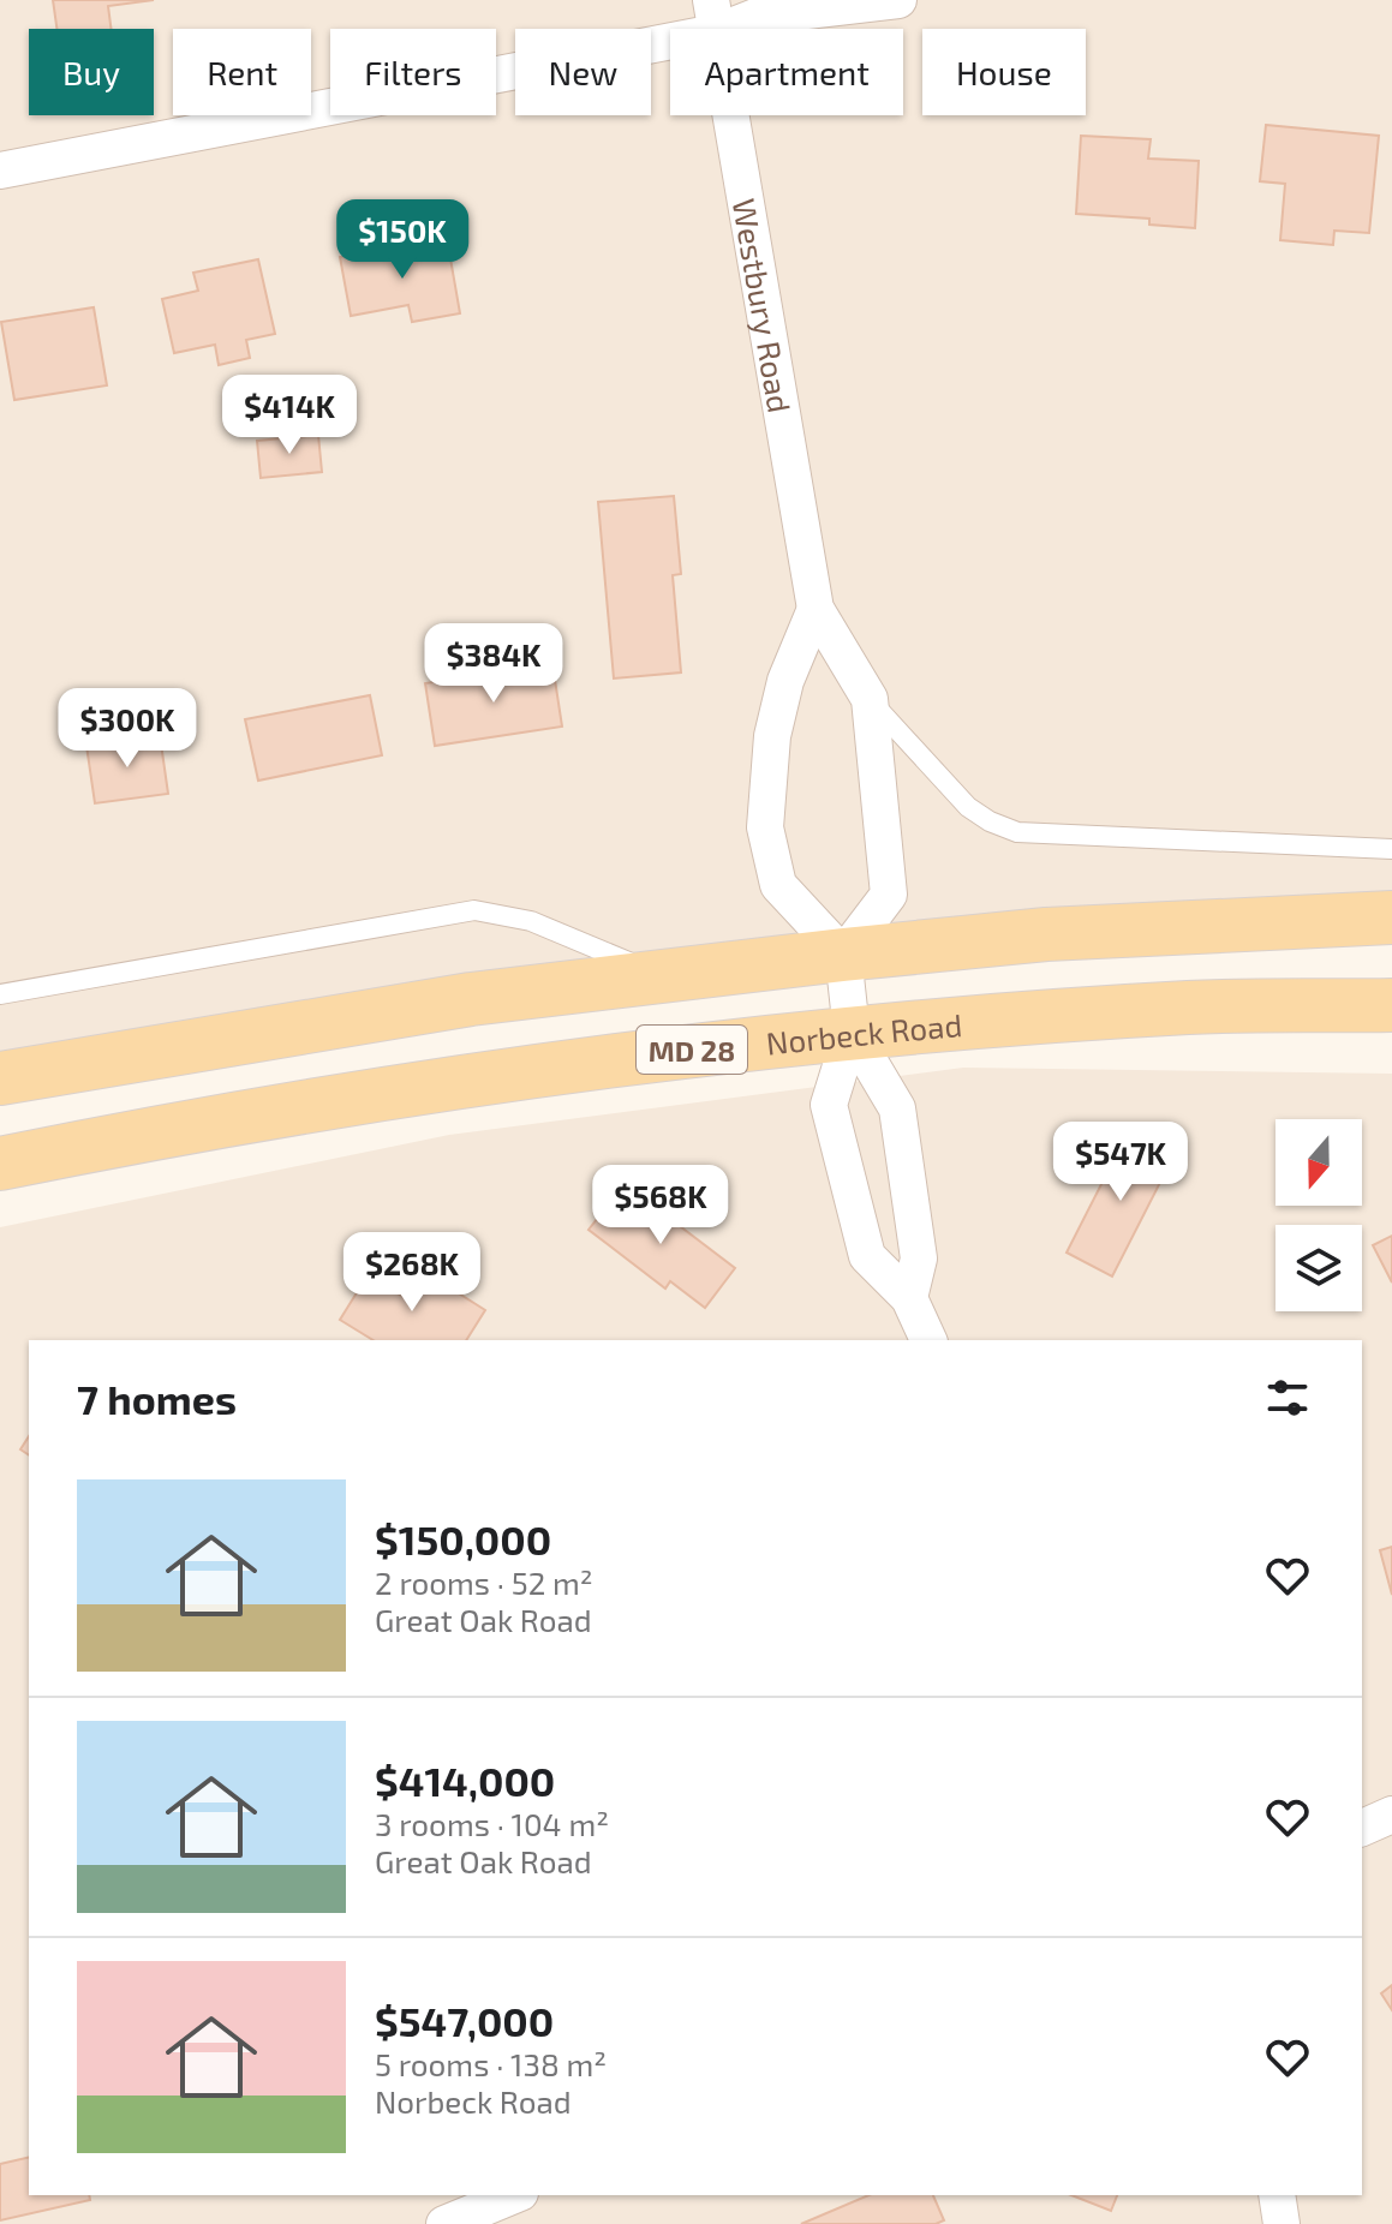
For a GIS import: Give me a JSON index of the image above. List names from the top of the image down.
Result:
{
  "streets": {
    "main road": ["Norbeck Road", "MD 28"],
    "street": ["Westbury Road"]
  },
  "crossings": [
    ["Westbury Road", "MD 28"]
  ],
  "north": "bottom",
  "page": {
    "chip": [
      "Buy",
      "Rent",
      "Filters",
      "New",
      "Apartment",
      "House"
    ],
    "price": [
      "$150K",
      "$414K",
      "$384K",
      "$300K",
      "$547K",
      "$568K",
      "$268K"
    ],
    "heading": "7 homes",
    "list": [
      {
        "name": "$150,000",
        "note": "2 rooms · 52 m² · Great Oak Road"
      },
      {
        "name": "$414,000",
        "note": "3 rooms · 104 m² · Great Oak Road"
      },
      {
        "name": "$547,000",
        "note": "5 rooms · 138 m² · Norbeck Road"
      }
    ]
  }
}
